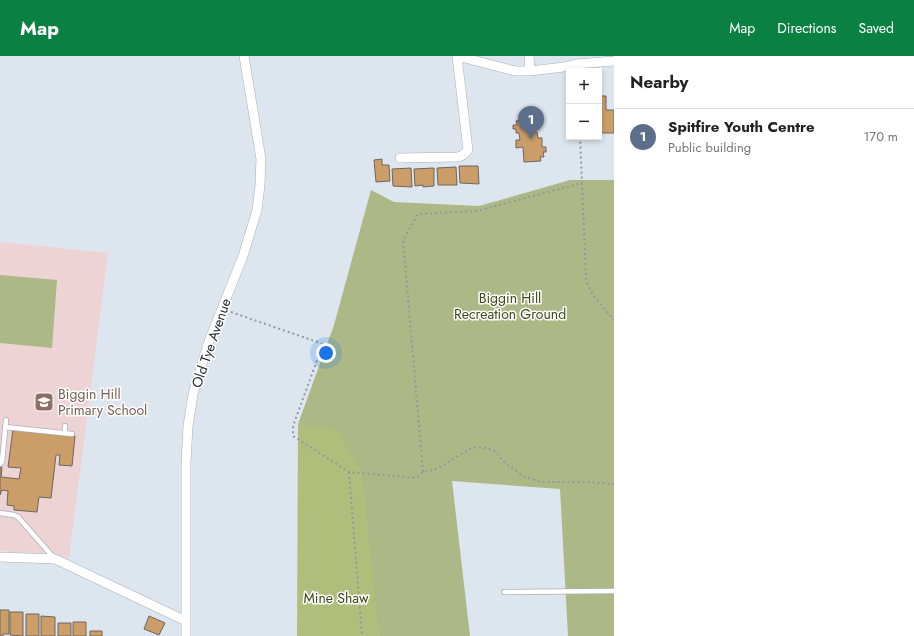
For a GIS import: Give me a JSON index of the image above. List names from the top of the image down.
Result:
{
  "streets": {
    "street": ["Old Tye Avenue"]
  },
  "parks": ["Biggin Hill Recreation Ground", "Mine Shaw"],
  "places": {
    "school or university": ["Biggin Hill Primary School"]
  },
  "page": {
    "header": "Map",
    "nav": ["Map", "Directions", "Saved"],
    "heading": "Nearby",
    "map_buttons": ["+", "−"],
    "pins": "1",
    "list": [
      {
        "mark": "1",
        "name": "Spitfire Youth Centre",
        "note": "Public building",
        "value": "170 m"
      }
    ]
  }
}
